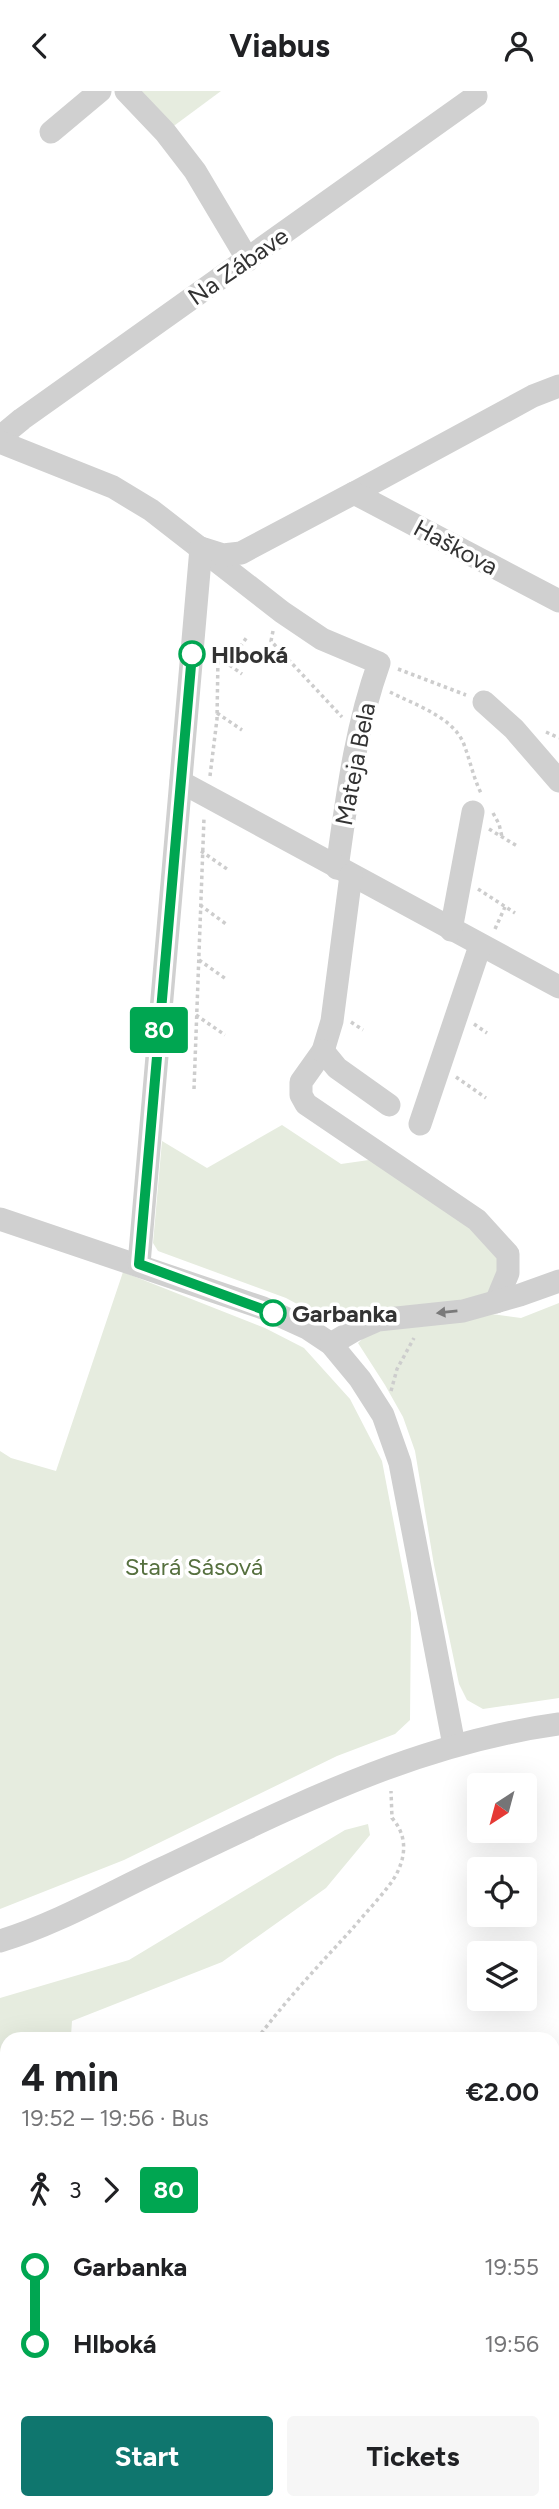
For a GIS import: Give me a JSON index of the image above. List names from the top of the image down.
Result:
{
  "streets": {
    "street": ["Na Zábave", "Haškova", "Mateja Bela"]
  },
  "parks": ["Stará Sásová"],
  "places": ["Hlboká", "Garbanka"],
  "lines": ["bus line 80"],
  "north": "bottom left",
  "page": {
    "header": "Viabus",
    "on_map": "80",
    "heading": ["4 min", "19:52 – 19:56 · Bus", "€2.00"],
    "legs": ["3", "80"],
    "list": [
      {
        "name": "Garbanka",
        "value": "19:55"
      },
      {
        "name": "Hlboká",
        "value": "19:56"
      }
    ],
    "buttons": ["Start", "Tickets"]
  }
}
